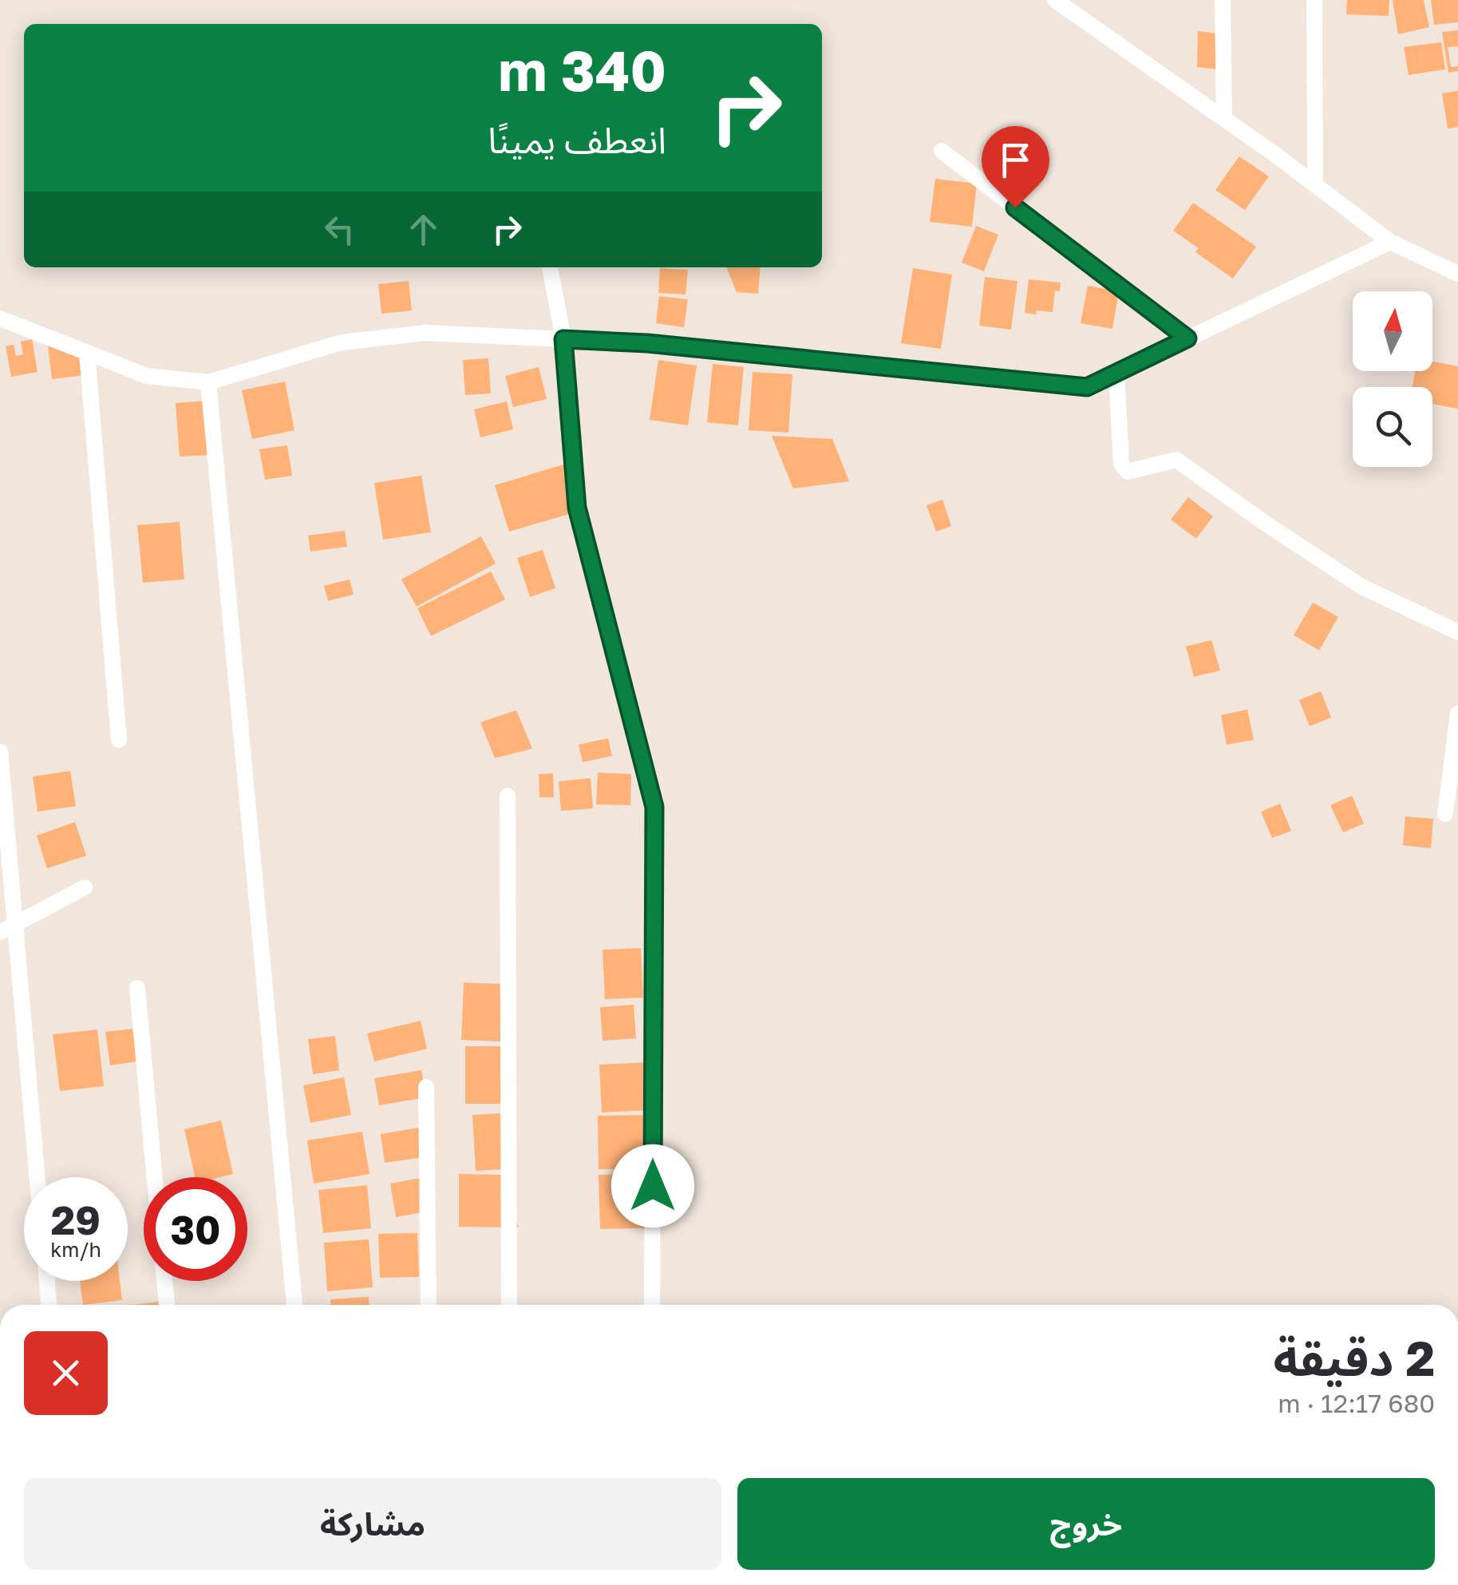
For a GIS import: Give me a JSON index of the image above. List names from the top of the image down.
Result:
{
  "north": "top",
  "page": {
    "turn": ["340 m", "انعطف يمينًا"],
    "speed": "29 km/h",
    "limit": "30",
    "heading": ["2 دقيقة", "680 m · 12:17"],
    "buttons": ["خروج", "مشاركة"]
  }
}
